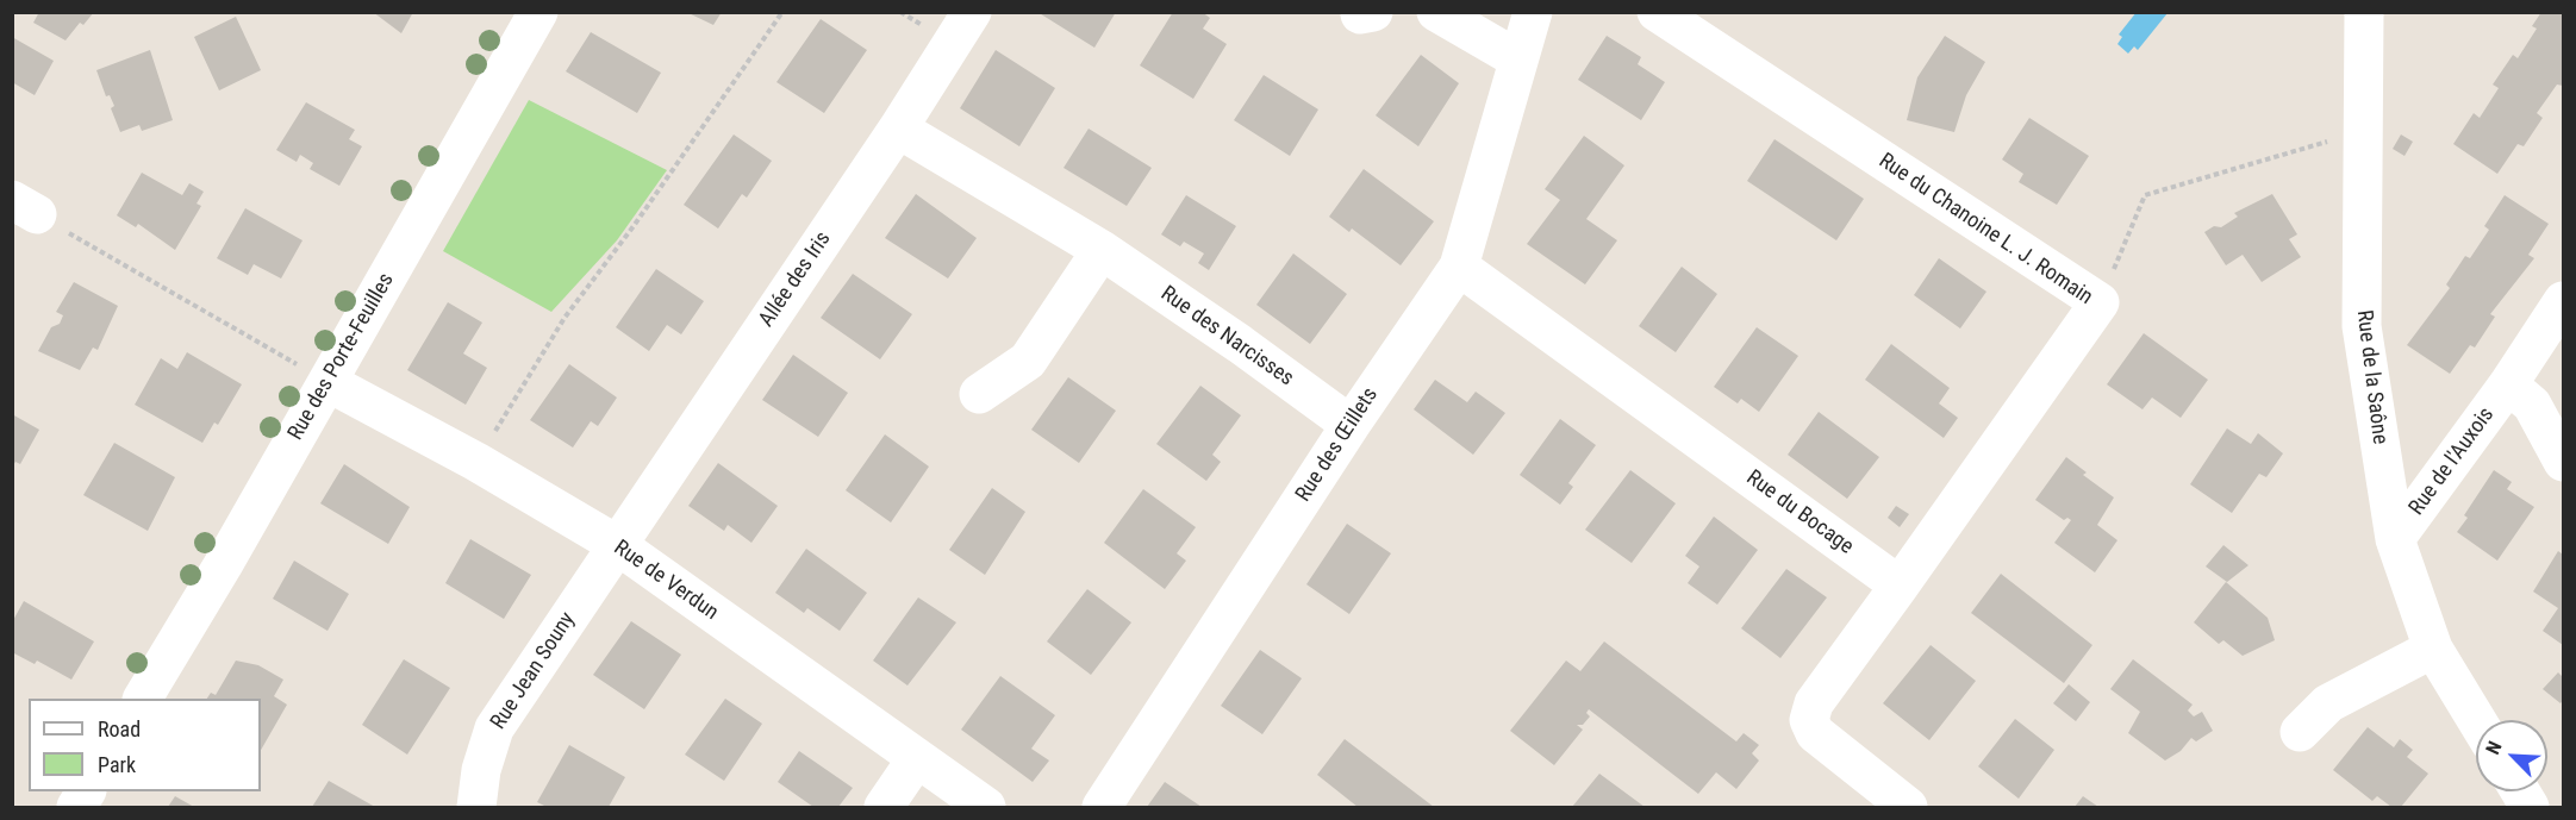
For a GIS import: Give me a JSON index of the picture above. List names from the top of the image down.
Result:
{
  "streets": {
    "street": [
      "Rue du Chanoine L. J. Romain",
      "Allée des Iris",
      "Rue des Narcisses",
      "Rue des Porte-Feuilles",
      "Rue de la Saône",
      "Rue des Œillets",
      "Rue de l'Auxois",
      "Rue du Bocage",
      "Rue de Verdun",
      "Rue Jean Souny"
    ]
  },
  "crossings": [
    ["Rue du Chanoine L. J. Romain", "Rue du Bocage"],
    ["Allée des Iris", "Rue des Narcisses"],
    ["Allée des Iris", "Rue de Verdun"],
    ["Allée des Iris", "Rue Jean Souny"],
    ["Rue des Narcisses", "Rue des Œillets"],
    ["Rue des Porte-Feuilles", "Rue de Verdun"],
    ["Rue de la Saône", "Rue de l'Auxois"],
    ["Rue des Œillets", "Rue du Bocage"],
    ["Rue de Verdun", "Rue Jean Souny"]
  ],
  "legend": ["Road", "Park"],
  "north": "top left"
}
